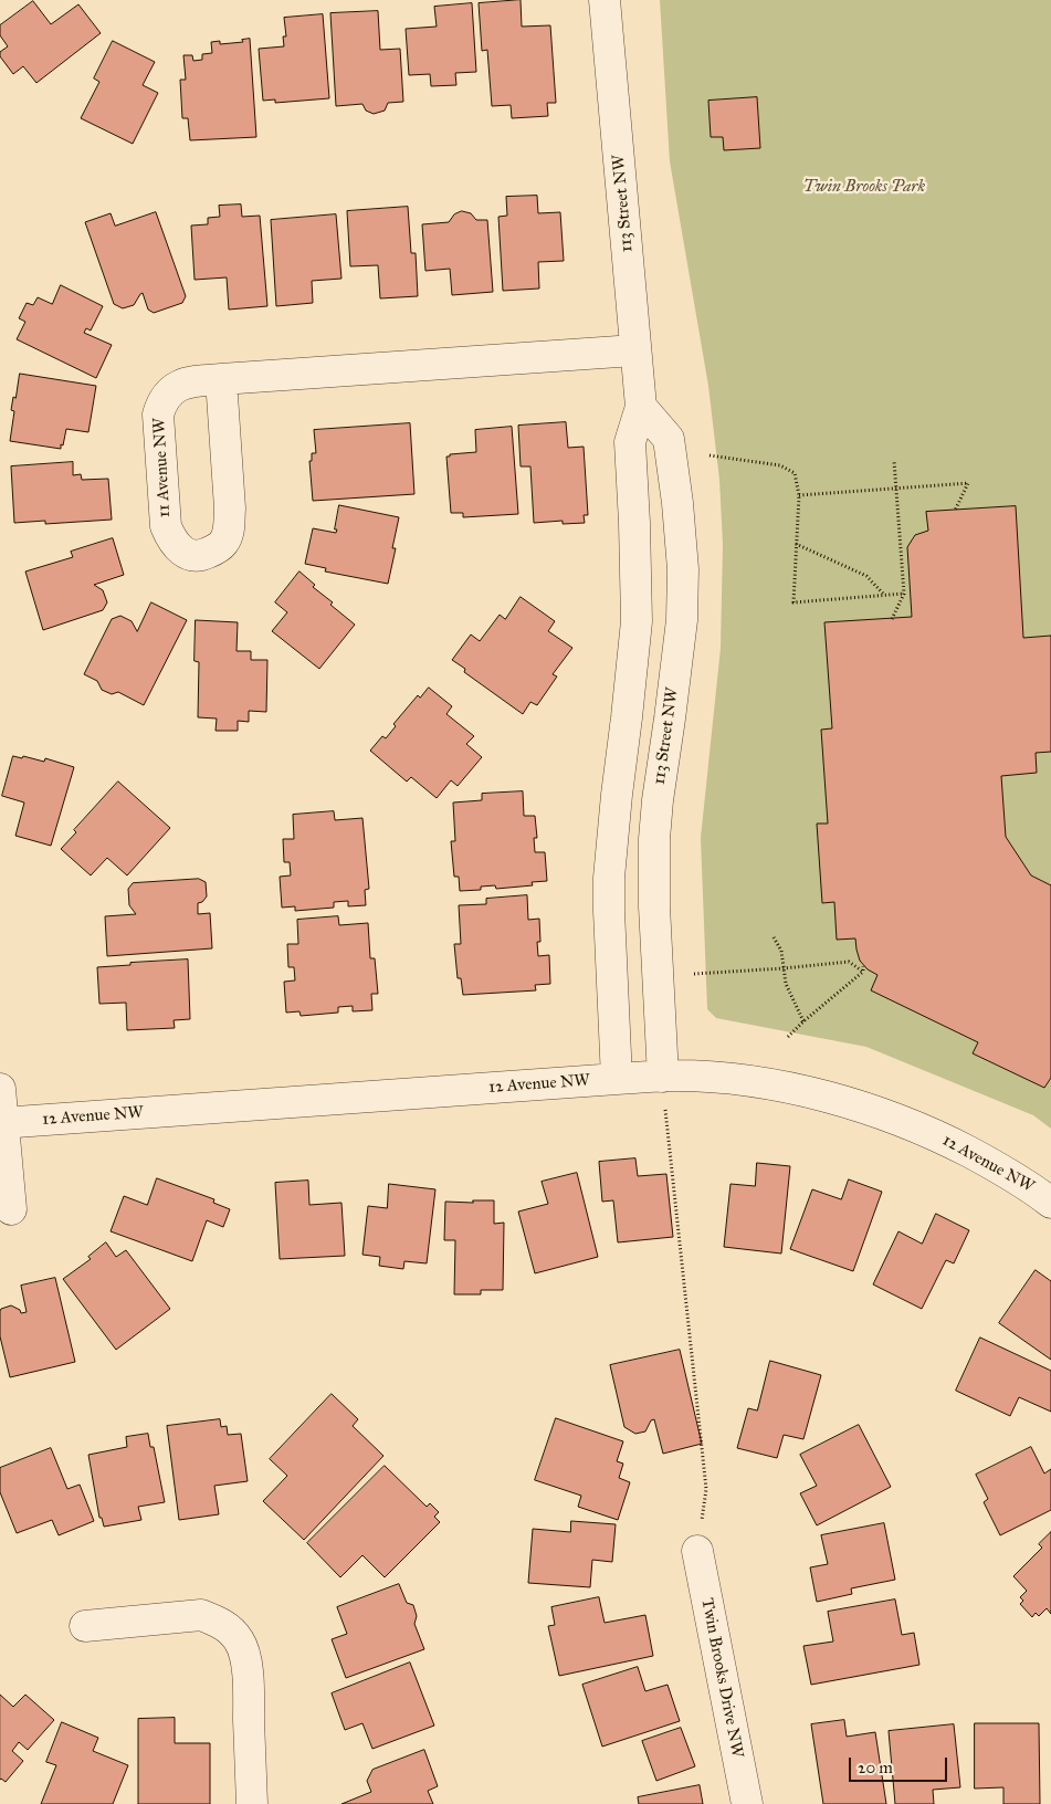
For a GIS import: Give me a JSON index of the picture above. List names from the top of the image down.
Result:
{
  "streets": {
    "street": [
      "113 Street NW",
      "11 Avenue NW",
      "12 Avenue NW",
      "Twin Brooks Drive NW"
    ]
  },
  "crossings": [
    ["113 Street NW", "11 Avenue NW"],
    ["113 Street NW", "12 Avenue NW"]
  ],
  "parks": ["Twin Brooks Park"],
  "scale_bar": "20 m"
}
